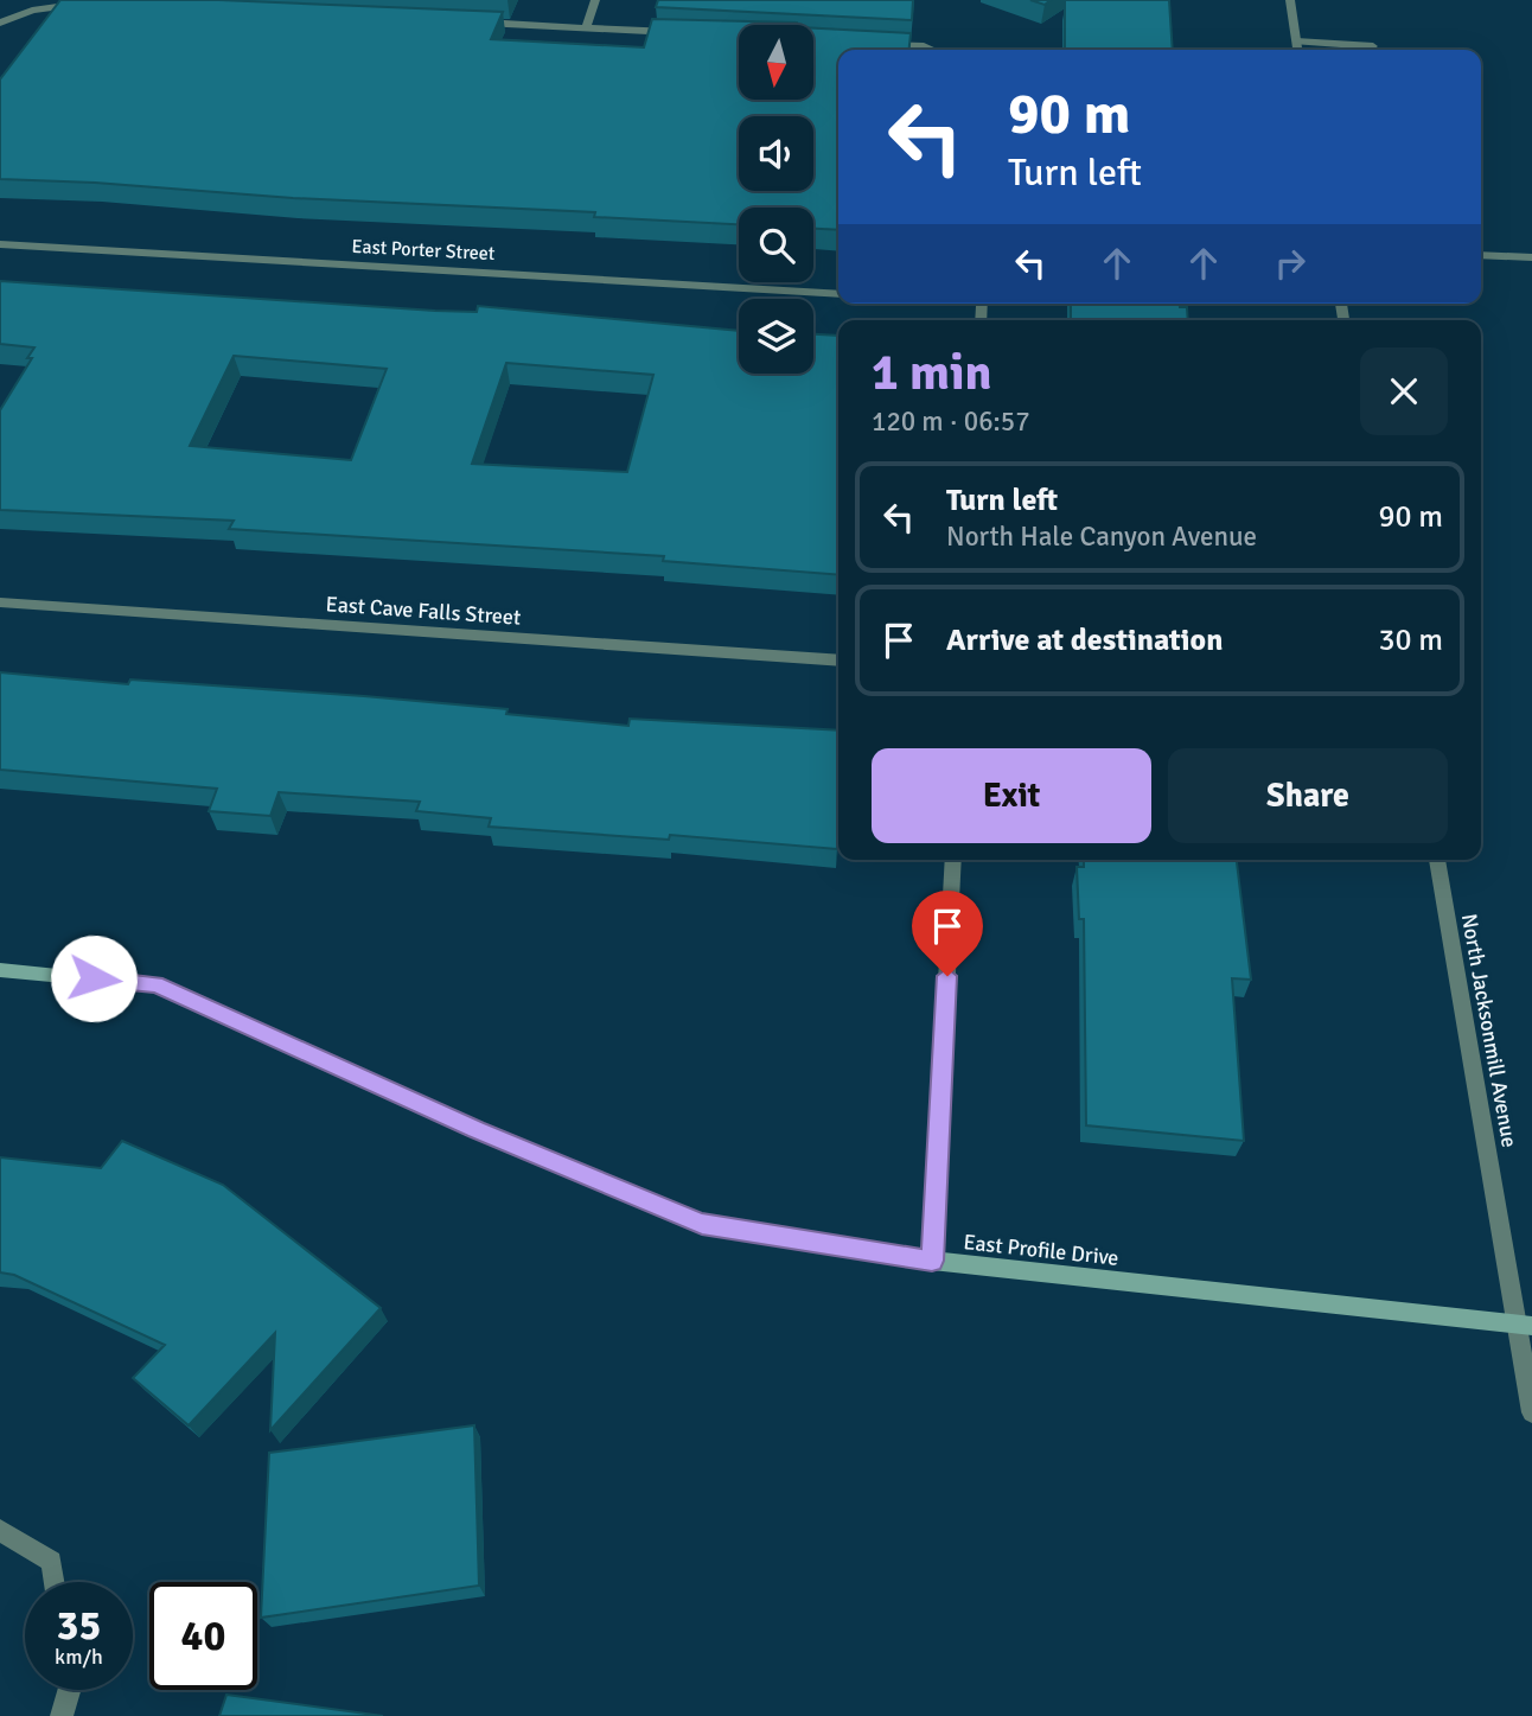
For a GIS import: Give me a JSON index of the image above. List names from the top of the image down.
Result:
{
  "streets": {
    "street": [
      "East Porter Street",
      "East Cave Falls Street",
      "North Jacksonmill Avenue",
      "East Profile Drive"
    ]
  },
  "crossings": [
    ["North Jacksonmill Avenue", "East Profile Drive"]
  ],
  "north": "bottom",
  "page": {
    "turn": ["90 m", "Turn left"],
    "heading": ["1 min", "120 m · 06:57"],
    "list": [
      {
        "name": "Turn left",
        "note": "North Hale Canyon Avenue",
        "value": "90 m"
      },
      {
        "name": "Arrive at destination",
        "value": "30 m"
      }
    ],
    "buttons": ["Exit", "Share"],
    "speed": "35 km/h",
    "limit": "40"
  }
}
